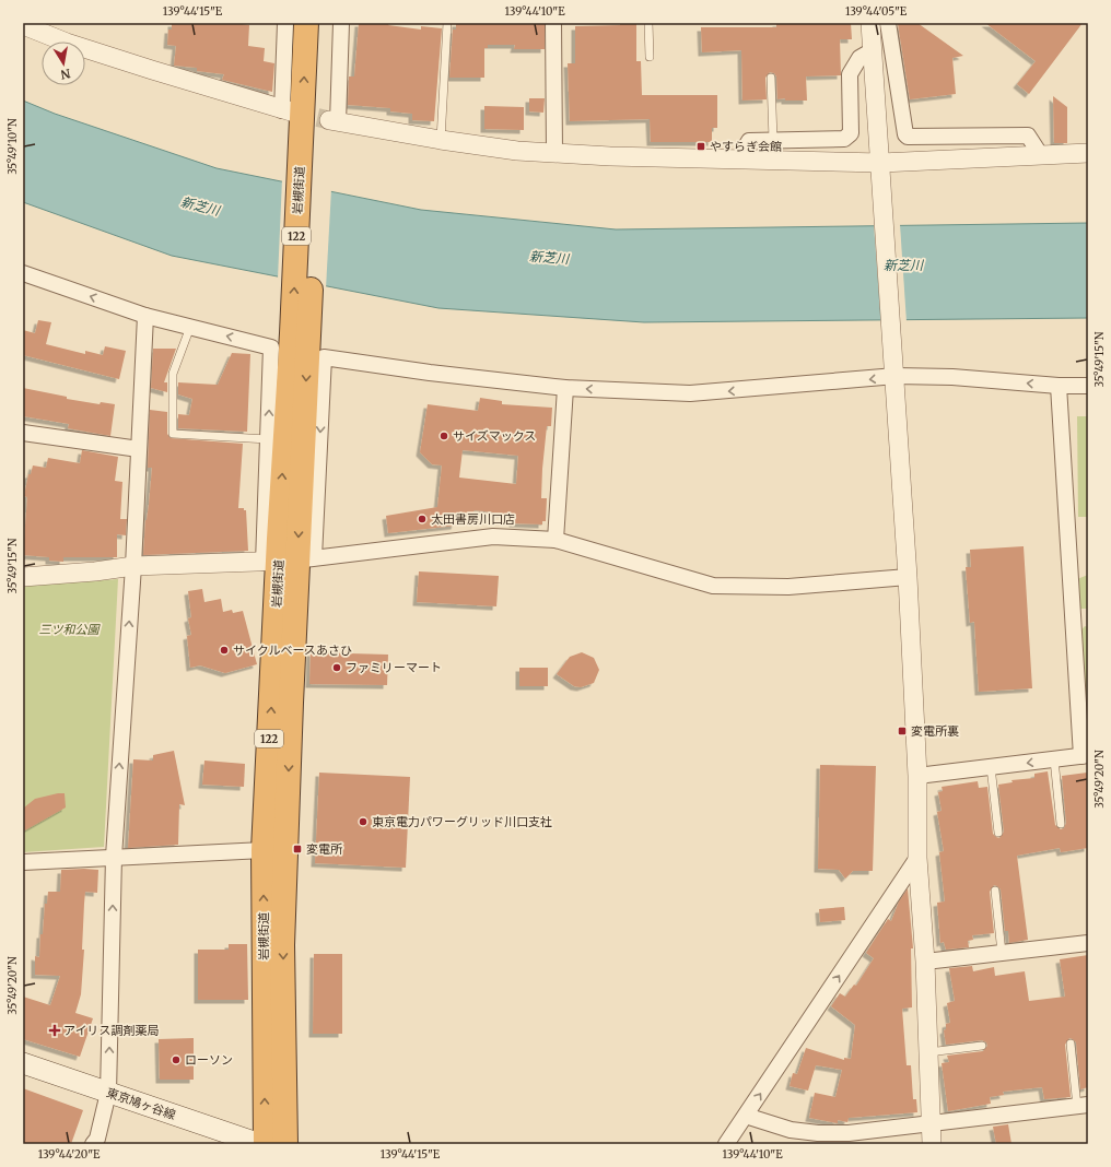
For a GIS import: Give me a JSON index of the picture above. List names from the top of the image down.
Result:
{
  "streets": {
    "highway": ["岩槻街道", "122"],
    "main road": ["東京鳩ヶ谷線"]
  },
  "water": ["新芝川"],
  "parks": ["三ツ和公園"],
  "places": {
    "transit": ["やすらぎ会館", "変電所裏", "変電所"],
    "other": [
      "サイズマックス",
      "太田書房川口店",
      "サイクルベースあさひ",
      "ファミリーマート",
      "東京電力パワーグリッド川口支社",
      "ローソン"
    ],
    "health": ["アイリス調剤薬局"]
  },
  "north": "bottom",
  "coordinates": [
    "139°44'15\"E",
    "139°44'10\"E",
    "139°44'05\"E",
    "35°49'10\"N",
    "35°49'15\"N",
    "35°49'20\"N",
    "139°44'20\"E"
  ]
}
